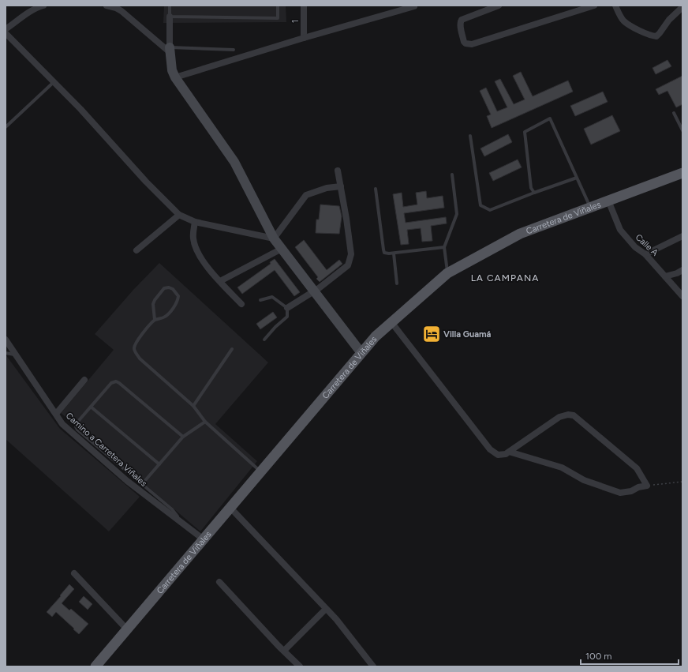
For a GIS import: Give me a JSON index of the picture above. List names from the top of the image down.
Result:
{
  "streets": {
    "main road": ["Carretera de Viñales"],
    "street": ["1", "Calle A", "Camino a Carretera Viñales"]
  },
  "crossings": [
    ["Carretera de Viñales", "Calle A"],
    ["Carretera de Viñales", "Camino a Carretera Viñales"]
  ],
  "districts": ["LA CAMPANA"],
  "places": {
    "hotel": ["Villa Guamá"]
  },
  "scale_bar": "100 m"
}
